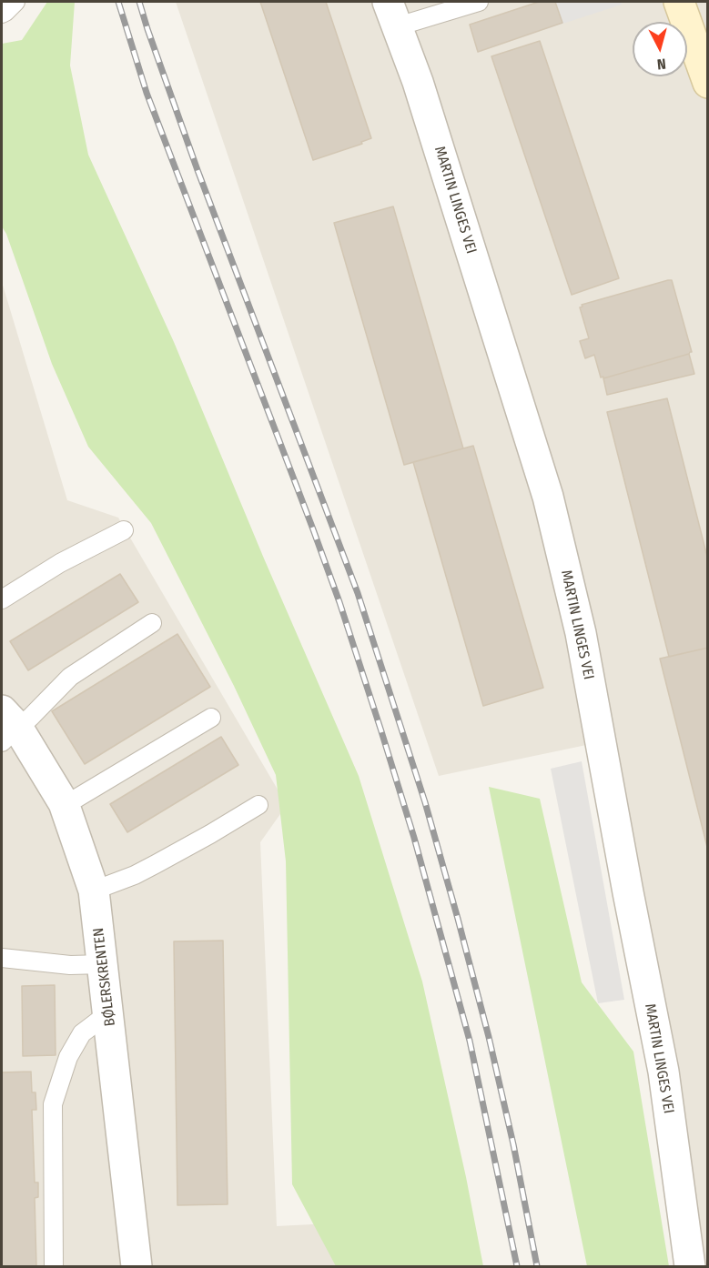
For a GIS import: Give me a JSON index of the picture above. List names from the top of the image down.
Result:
{
  "streets": {
    "street": ["MARTIN LINGES VEI", "BØLERSKRENTEN"]
  },
  "north": "bottom"
}
